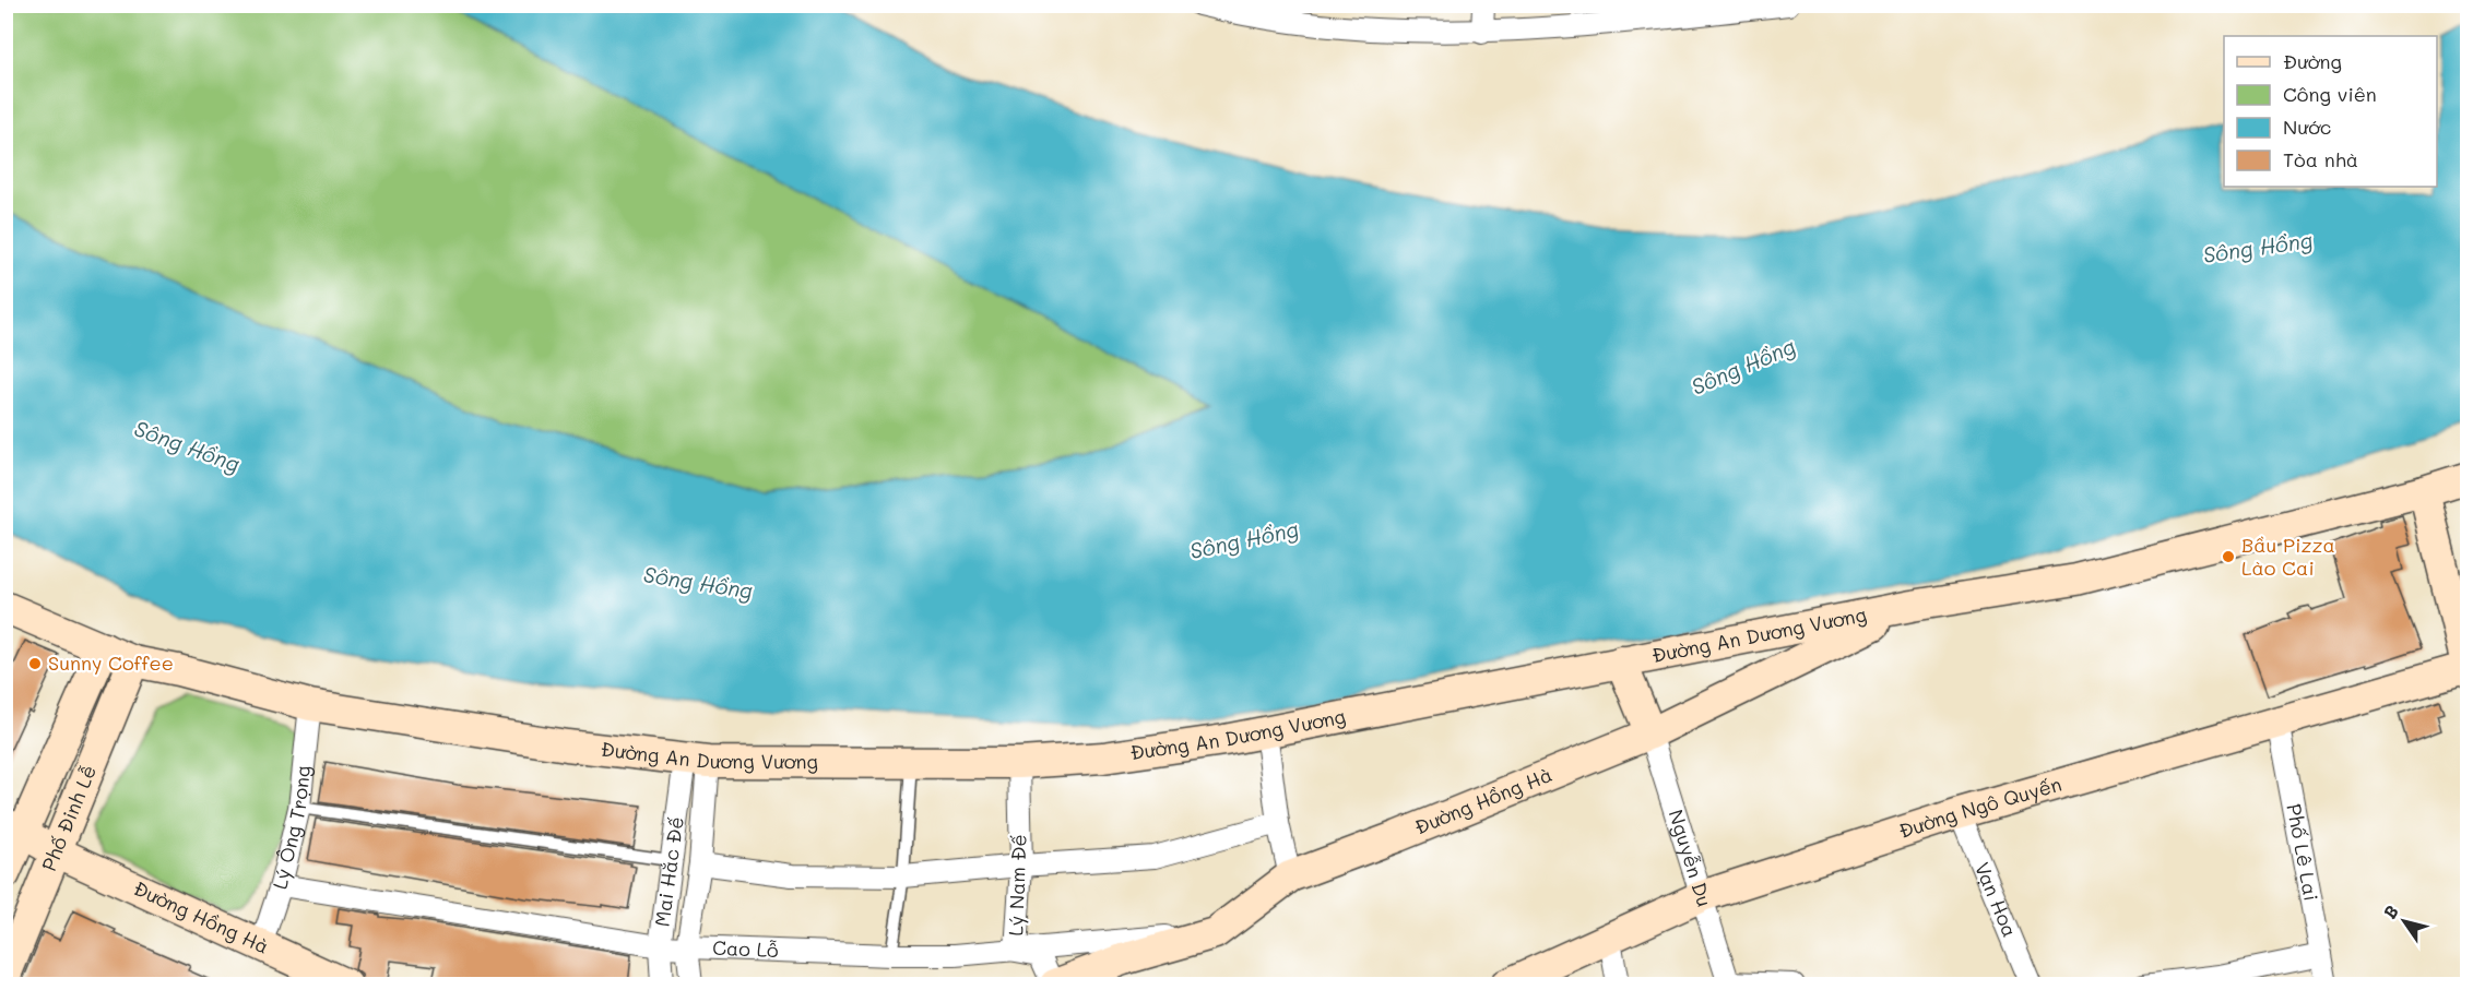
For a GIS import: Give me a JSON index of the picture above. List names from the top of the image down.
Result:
{
  "streets": {
    "street": [
      "Đường An Dương Vương",
      "Đường Hồng Hà",
      "Đường Ngô Quyến",
      "Phố Đinh Lễ",
      "Lý Ông Trọng",
      "Phố Lê Lai",
      "Nguyễn Du",
      "Mai Hắc Đế",
      "Lý Nam Đế",
      "Vạn Hoa",
      "Cao Lỗ"
    ]
  },
  "crossings": [
    ["Đường An Dương Vương", "Đường Hồng Hà"],
    ["Đường An Dương Vương", "Phố Đinh Lễ"],
    ["Đường An Dương Vương", "Lý Ông Trọng"],
    ["Đường An Dương Vương", "Mai Hắc Đế"],
    ["Đường An Dương Vương", "Lý Nam Đế"],
    ["Đường Hồng Hà", "Phố Đinh Lễ"],
    ["Đường Hồng Hà", "Lý Ông Trọng"],
    ["Đường Hồng Hà", "Nguyễn Du"],
    ["Đường Hồng Hà", "Lý Nam Đế"],
    ["Đường Hồng Hà", "Cao Lỗ"],
    ["Đường Ngô Quyến", "Phố Lê Lai"],
    ["Đường Ngô Quyến", "Nguyễn Du"],
    ["Đường Ngô Quyến", "Vạn Hoa"],
    ["Lý Ông Trọng", "Cao Lỗ"],
    ["Mai Hắc Đế", "Cao Lỗ"],
    ["Lý Nam Đế", "Cao Lỗ"]
  ],
  "water": ["Sông Hồng"],
  "places": ["Bầu Pizza Lào Cai", "Sunny Coffee"],
  "legend": [
    "Đường",
    "Công viên",
    "Nước",
    "Tòa nhà"
  ],
  "north": "top left"
}
